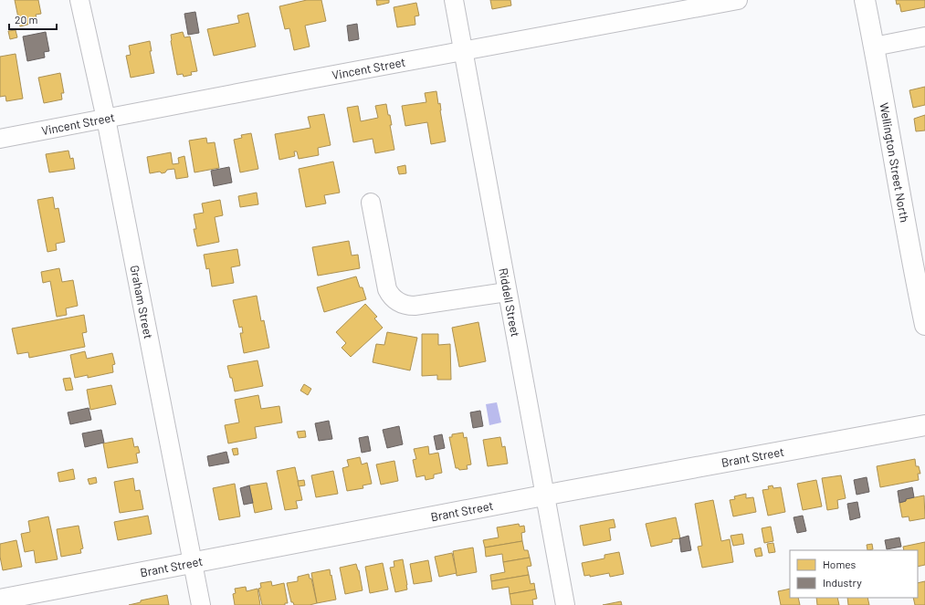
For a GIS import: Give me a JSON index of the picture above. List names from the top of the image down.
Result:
{
  "streets": {
    "street": [
      "Vincent Street",
      "Wellington Street North",
      "Graham Street",
      "Riddell Street",
      "Brant Street"
    ]
  },
  "crossings": [
    ["Vincent Street", "Graham Street"],
    ["Vincent Street", "Riddell Street"],
    ["Graham Street", "Brant Street"],
    ["Riddell Street", "Brant Street"]
  ],
  "legend": ["Homes", "Industry"],
  "scale_bar": "20 m"
}
